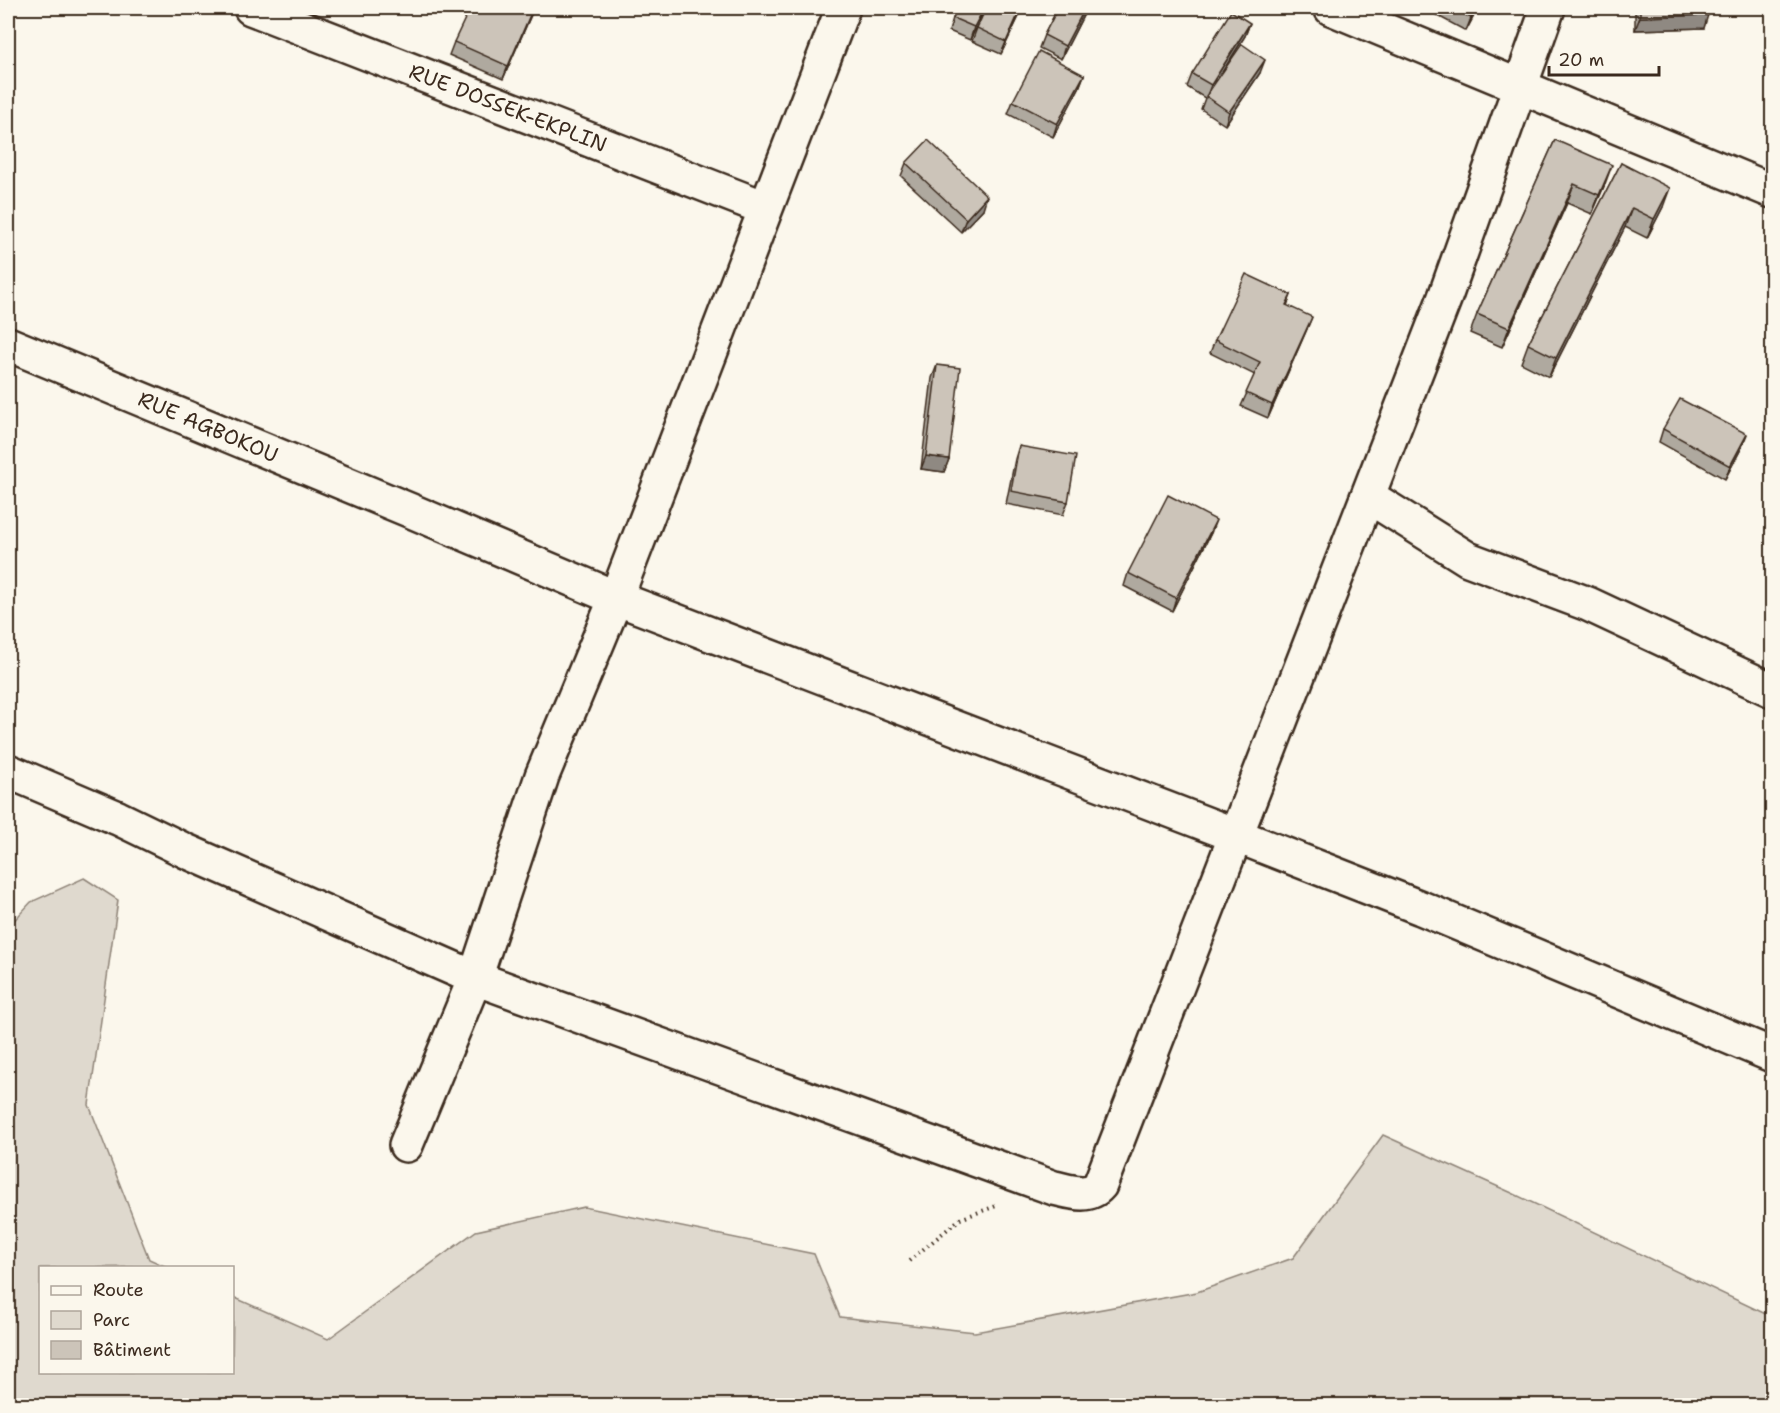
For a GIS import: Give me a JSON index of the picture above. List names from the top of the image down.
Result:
{
  "streets": {
    "street": ["RUE DOSSEK-EKPLIN", "RUE AGBOKOU"]
  },
  "legend": ["Route", "Parc", "Bâtiment"],
  "scale_bar": "20 m"
}
